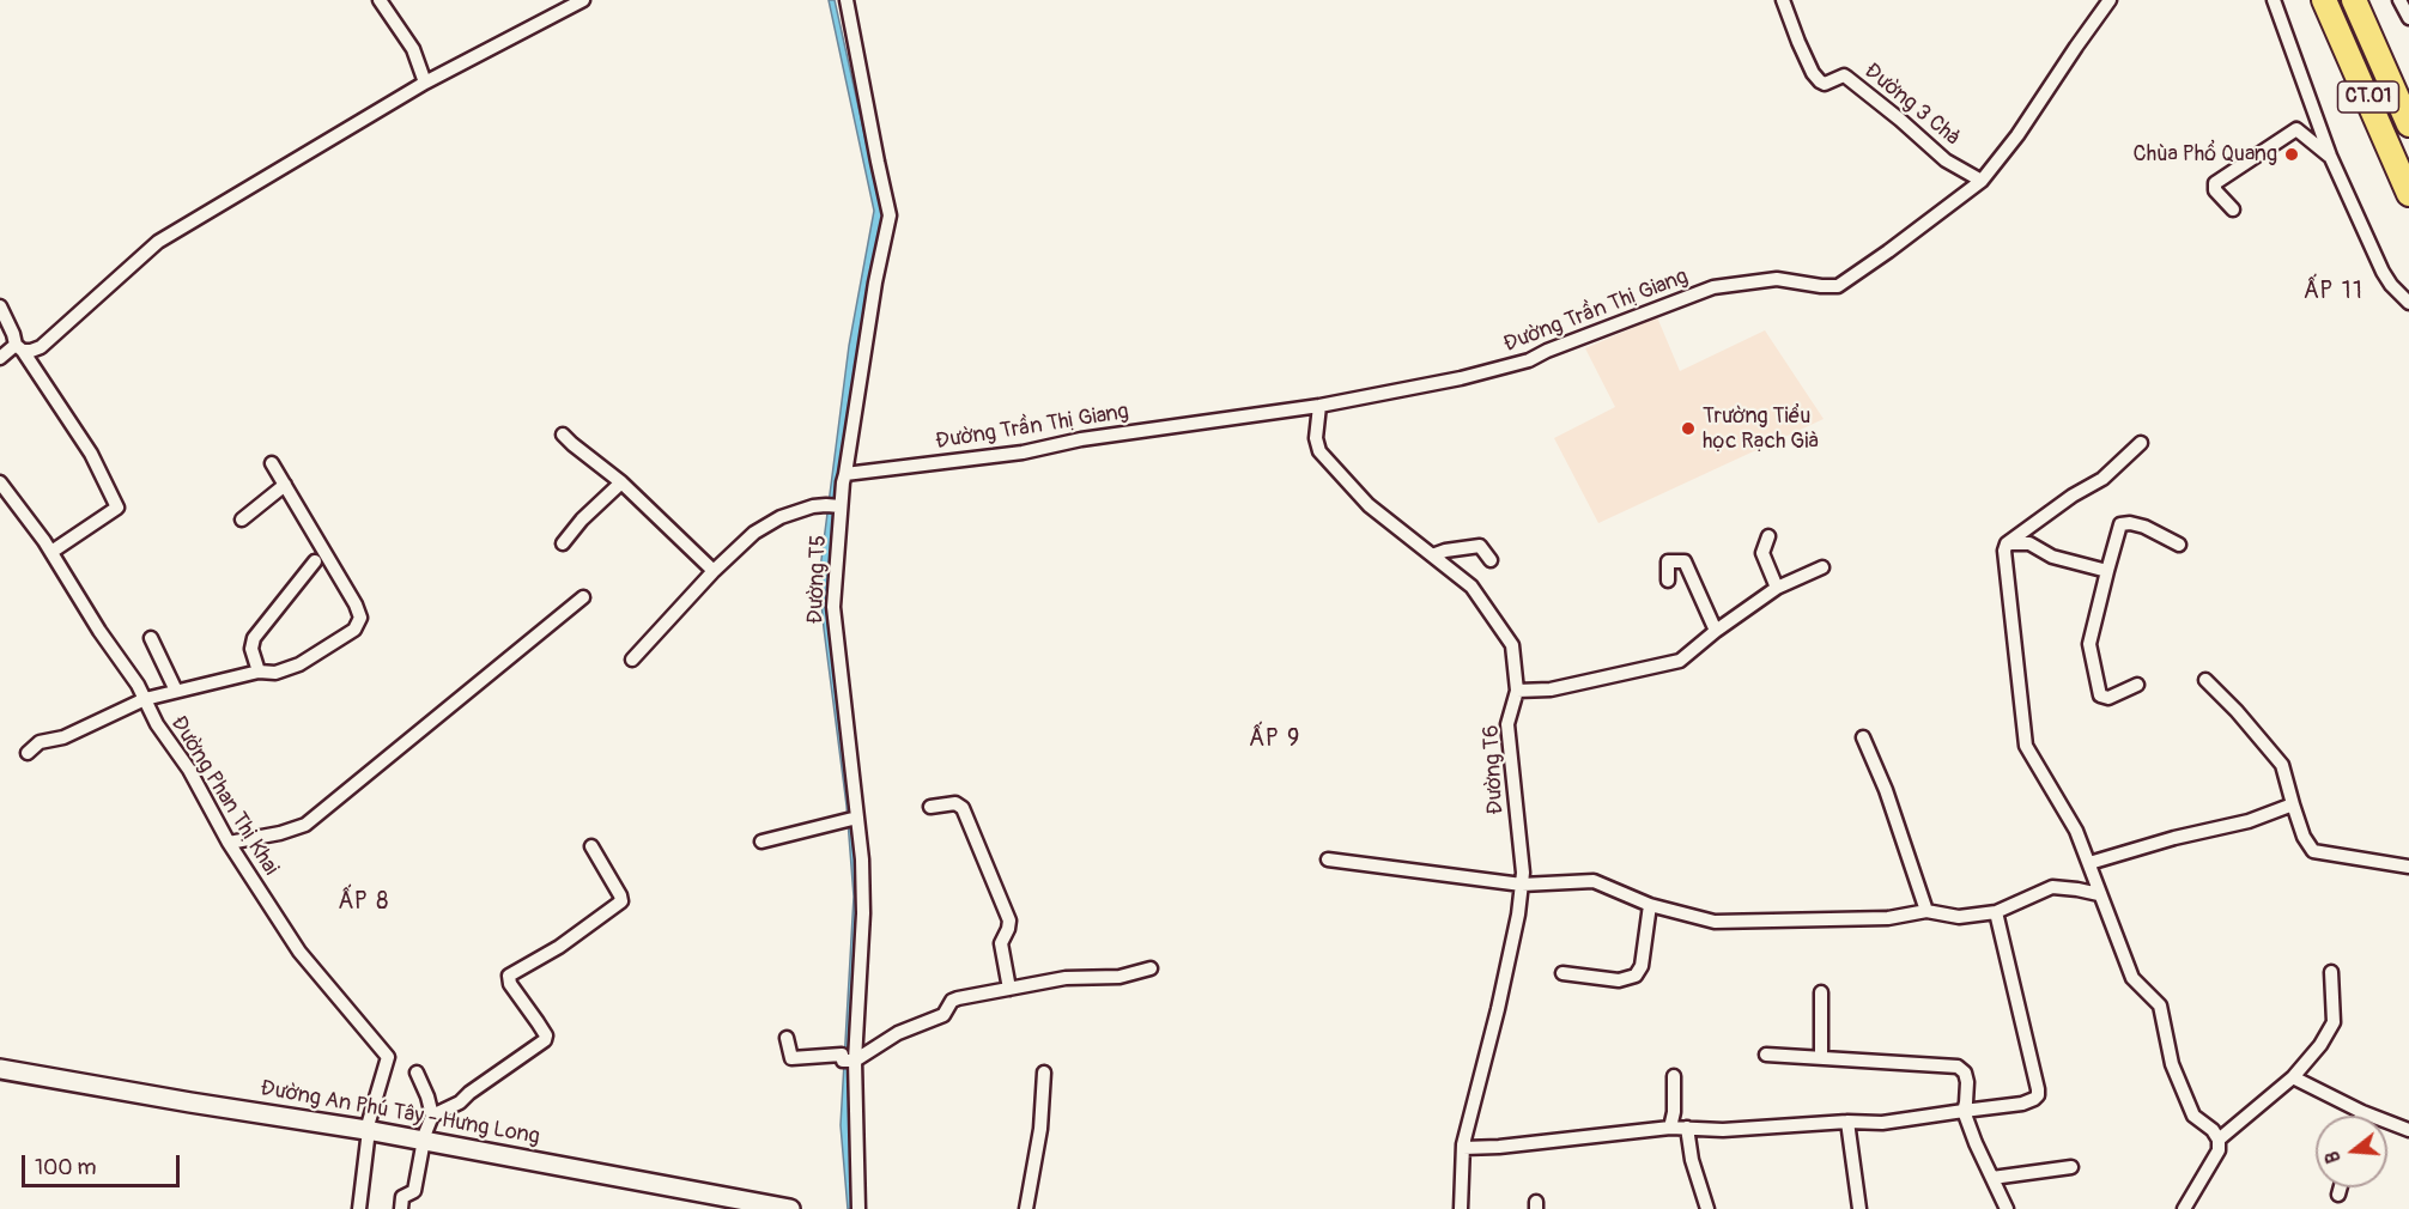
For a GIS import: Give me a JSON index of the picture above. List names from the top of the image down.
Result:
{
  "streets": {
    "highway": ["CT.01"],
    "street": [
      "Đường 3 Chả",
      "Đường Trần Thị Giang",
      "Đường T5",
      "Đường T6",
      "Đường Phan Thị Khai",
      "Đường An Phú Tây - Hưng Long"
    ]
  },
  "crossings": [
    ["Đường 3 Chả", "Đường Trần Thị Giang"],
    ["Đường Trần Thị Giang", "Đường T5"],
    ["Đường Trần Thị Giang", "Đường T6"],
    ["Đường Phan Thị Khai", "Đường An Phú Tây - Hưng Long"]
  ],
  "districts": ["ẤP 11", "ẤP 9", "ẤP 8"],
  "places": ["Chùa Phổ Quang", "Trường Tiểu học Rạch Già"],
  "scale_bar": "100 m",
  "north": "left"
}
